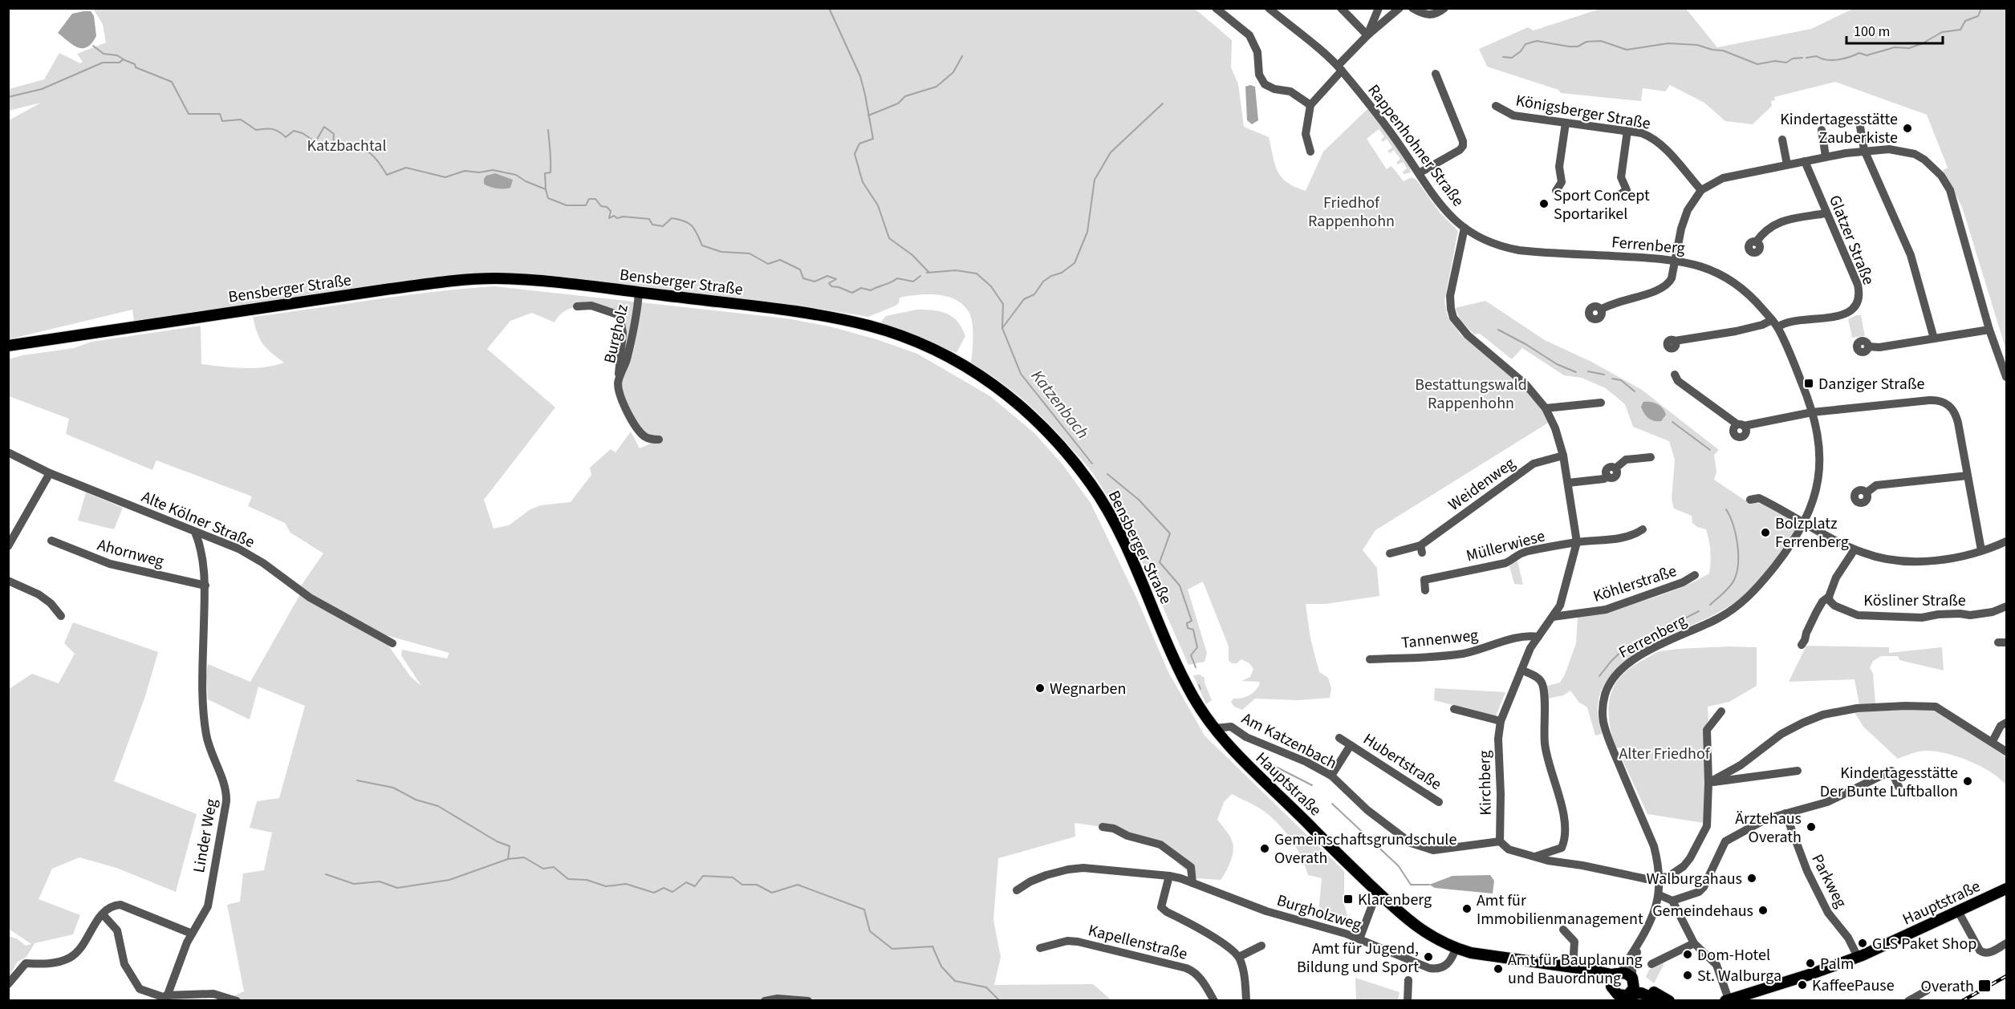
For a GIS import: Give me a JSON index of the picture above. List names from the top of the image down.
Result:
{
  "streets": {
    "main road": ["Bensberger Straße", "Hauptstraße"],
    "street": [
      "Königsberger Straße",
      "Rappenhohner Straße",
      "Glatzer Straße",
      "Ferrenberg",
      "Burgholz",
      "Weidenweg",
      "Alte Kölner Straße",
      "Müllerwiese",
      "Ahornweg",
      "Köhlerstraße",
      "Kösliner Straße",
      "Tannenweg",
      "Am Katzenbach",
      "Hubertstraße",
      "Kirchberg",
      "Linder Weg",
      "Parkweg",
      "Burgholzweg",
      "Kapellenstraße"
    ]
  },
  "crossings": [
    ["Rappenhohner Straße", "Ferrenberg"],
    ["Rappenhohner Straße", "Weidenweg"],
    ["Rappenhohner Straße", "Müllerwiese"],
    ["Rappenhohner Straße", "Kirchberg"],
    ["Glatzer Straße", "Ferrenberg"],
    ["Ferrenberg", "Hauptstraße"],
    ["Bensberger Straße", "Burgholz"],
    ["Bensberger Straße", "Hauptstraße"],
    ["Alte Kölner Straße", "Linder Weg"],
    ["Ahornweg", "Linder Weg"],
    ["Köhlerstraße", "Kirchberg"],
    ["Tannenweg", "Kirchberg"],
    ["Am Katzenbach", "Hubertstraße"],
    ["Am Katzenbach", "Kirchberg"],
    ["Am Katzenbach", "Hauptstraße"],
    ["Hauptstraße", "Parkweg"],
    ["Hauptstraße", "Burgholzweg"]
  ],
  "water": ["Katzenbach"],
  "parks": [
    "Katzbachtal",
    "Friedhof Rappenhohn",
    "Bestattungswald Rappenhohn",
    "Alter Friedhof"
  ],
  "places": {
    "other": [
      "Kindertagesstätte Zauberkiste",
      "Sport Concept Sportarikel",
      "Bolzplatz Ferrenberg",
      "Wegnarben",
      "Kindertagesstätte Der Bunte Luftballon",
      "Ärztehaus Overath",
      "Gemeinschaftsgrundschule Overath",
      "Walburgahaus",
      "Amt für Immobilienmanagement",
      "Gemeindehaus",
      "GLS Paket Shop",
      "Dom-Hotel",
      "Amt für Jugend, Bildung und Sport",
      "Palm",
      "Amt für Bauplanung und Bauordnung",
      "St. Walburga",
      "KaffeePause"
    ],
    "transit": ["Danziger Straße", "Klarenberg", "Overath"]
  },
  "scale_bar": "100 m"
}
